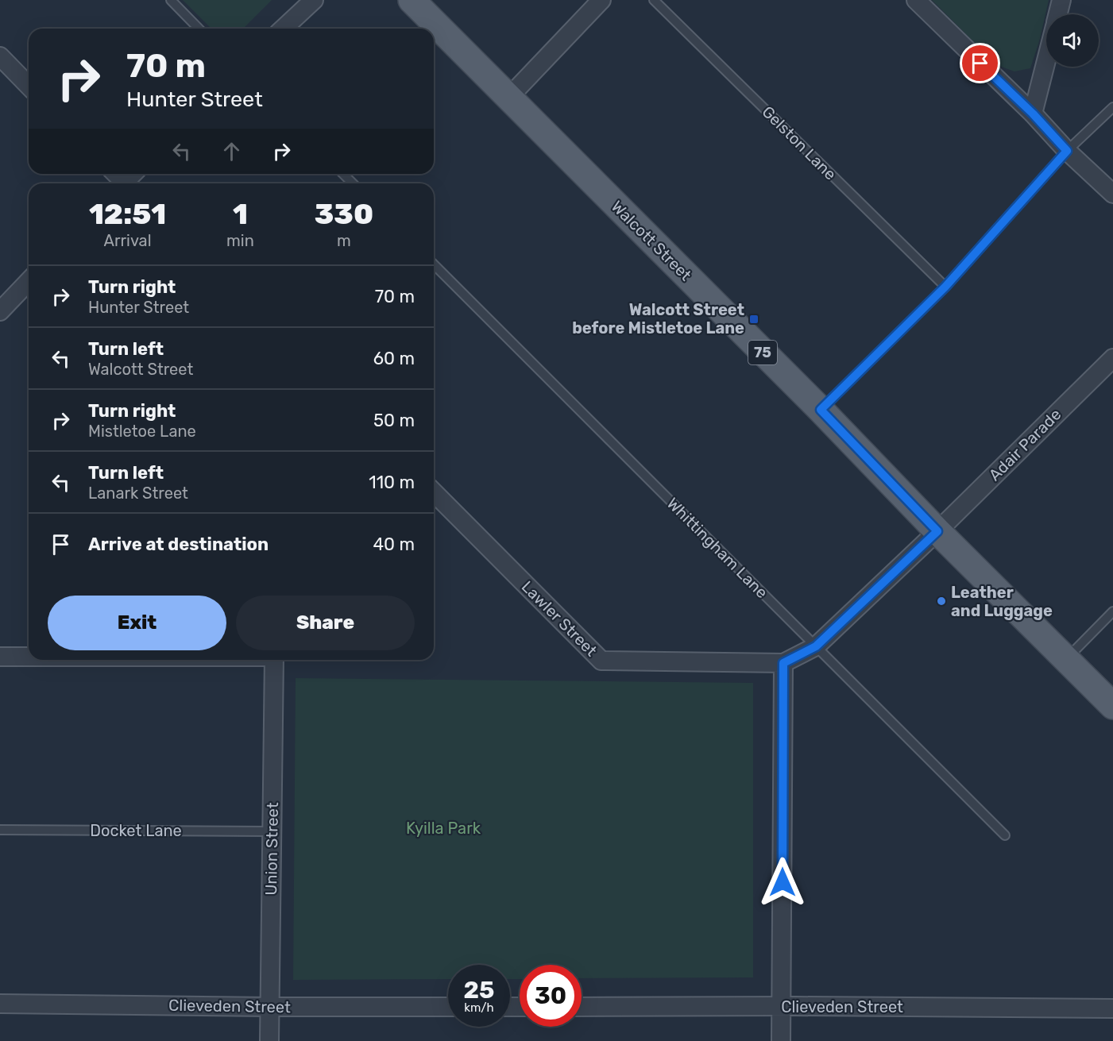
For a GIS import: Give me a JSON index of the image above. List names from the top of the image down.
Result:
{
  "streets": {
    "main road": ["Walcott Street", "75"],
    "street": [
      "Adair Parade",
      "Lawler Street",
      "Union Street",
      "Clieveden Street"
    ],
    "lane": ["Gelston Lane", "Whittingham Lane", "Docket Lane"]
  },
  "crossings": [
    ["Walcott Street", "Adair Parade"],
    ["Adair Parade", "Whittingham Lane"],
    ["Adair Parade", "Lawler Street"],
    ["Docket Lane", "Union Street"],
    ["Union Street", "Clieveden Street"]
  ],
  "parks": ["Kyilla Park"],
  "places": {
    "transit": ["Walcott Street before Mistletoe Lane"],
    "other": ["Leather and Luggage"]
  },
  "page": {
    "turn": ["70 m", "Hunter Street"],
    "eta": [
      "12:51",
      "Arrival",
      "1",
      "min",
      "330",
      "m"
    ],
    "list": [
      {
        "name": "Turn right",
        "note": "Hunter Street",
        "value": "70 m"
      },
      {
        "name": "Turn left",
        "note": "Walcott Street",
        "value": "60 m"
      },
      {
        "name": "Turn right",
        "note": "Mistletoe Lane",
        "value": "50 m"
      },
      {
        "name": "Turn left",
        "note": "Lanark Street",
        "value": "110 m"
      },
      {
        "name": "Arrive at destination",
        "value": "40 m"
      }
    ],
    "buttons": ["Exit", "Share"],
    "speed": "25 km/h",
    "limit": "30"
  }
}
